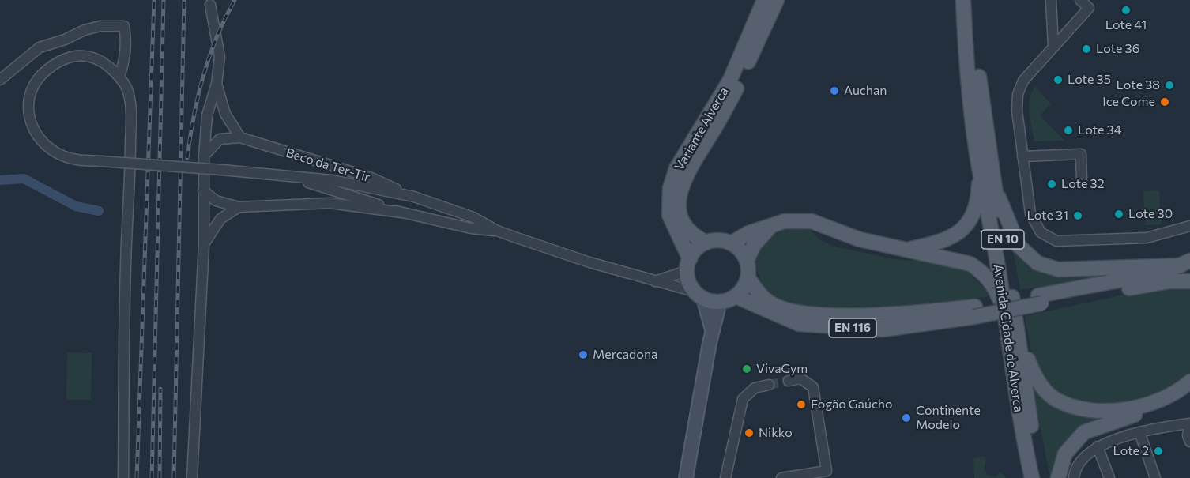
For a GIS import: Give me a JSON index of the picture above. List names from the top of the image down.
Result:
{
  "streets": {
    "main road": [
      "Variante Alverca",
      "EN 10",
      "EN 116",
      "Avenida Cidade de Alverca"
    ],
    "street": ["Beco da Ter-Tir"]
  },
  "crossings": [
    ["Variante Alverca", "EN 116"]
  ],
  "places": [
    "Lote 41",
    "Lote 36",
    "Lote 35",
    "Lote 38",
    "Auchan",
    "Ice Come",
    "Lote 34",
    "Lote 32",
    "Lote 30",
    "Lote 31",
    "Mercadona",
    "VivaGym",
    "Fogão Gaúcho",
    "Continente Modelo",
    "Nikko",
    "Lote 2"
  ]
}
